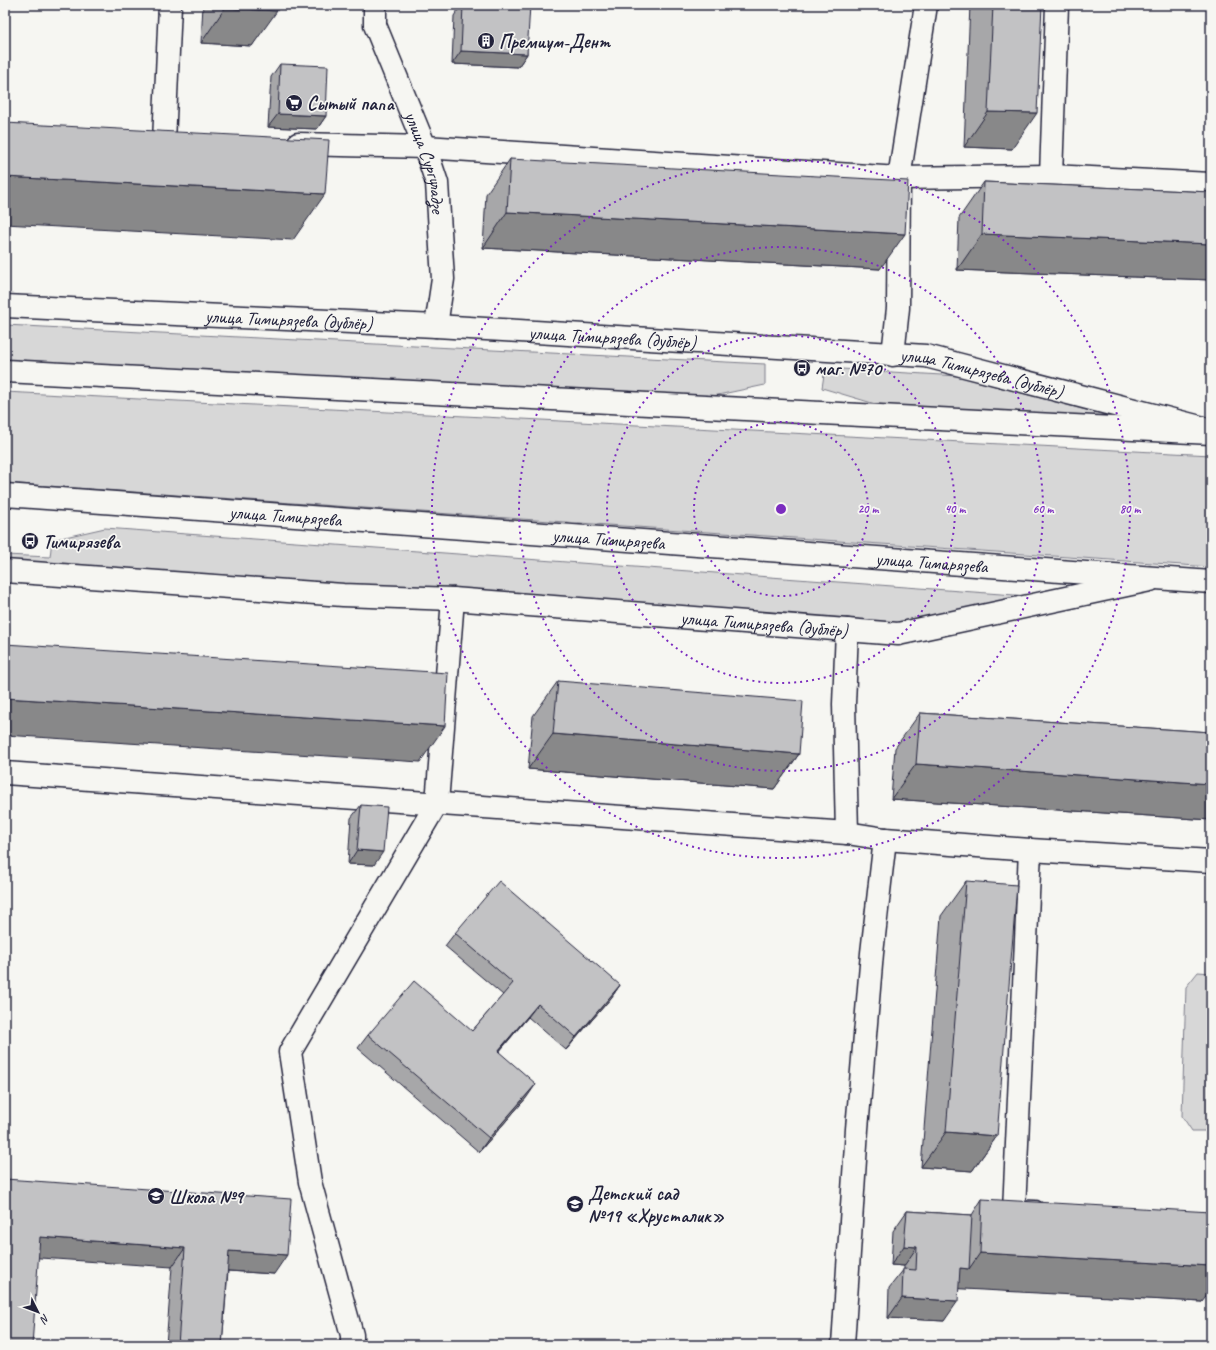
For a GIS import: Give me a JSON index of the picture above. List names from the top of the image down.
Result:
{
  "streets": {
    "street": ["улица Сургуладзе", "улица Тимирязева (дублёр)", "улица Тимирязева"]
  },
  "crossings": [
    ["улица Сургуладзе", "улица Тимирязева (дублёр)"],
    ["улица Тимирязева (дублёр)", "улица Тимирязева"]
  ],
  "places": {
    "building": ["Премиум-Дент"],
    "supermarket": ["Сытый папа"],
    "bus stop": ["маг. №70", "Тимирязева"],
    "school or university": ["Школа №9", "Детский сад №19 «Хрусталик»"]
  },
  "north": "bottom right",
  "rings": [
    "20 m",
    "40 m",
    "60 m",
    "80 m"
  ]
}
